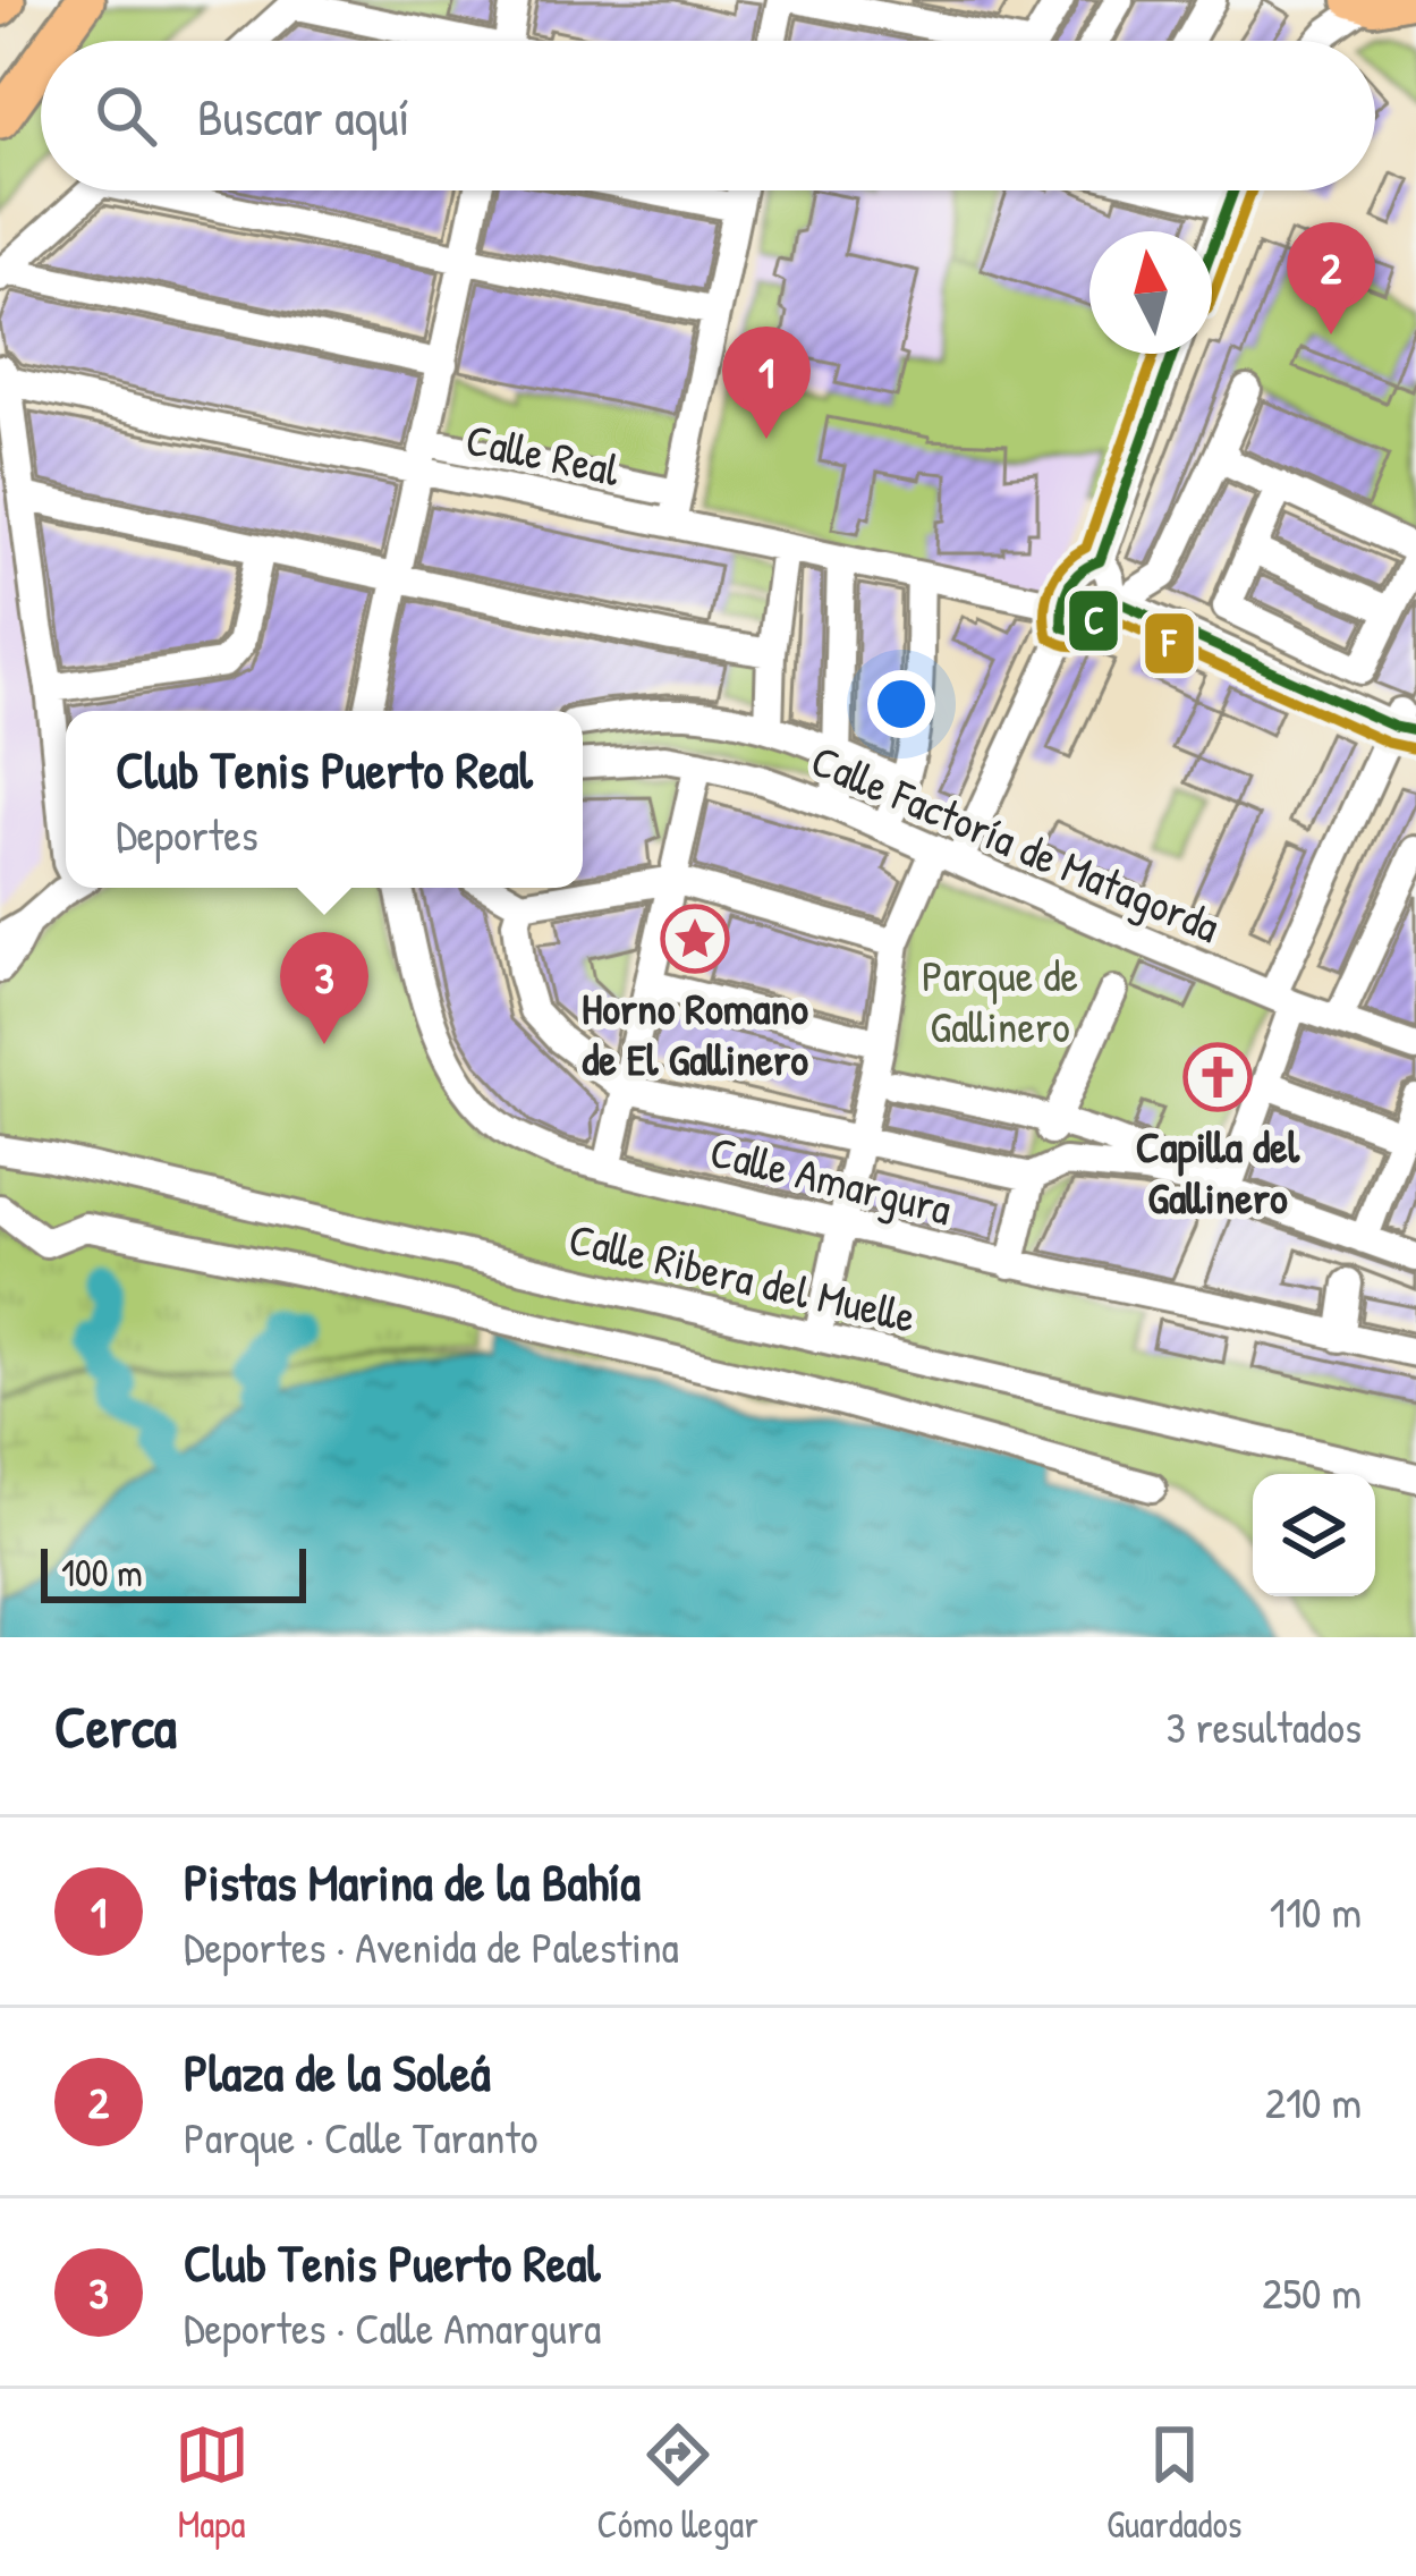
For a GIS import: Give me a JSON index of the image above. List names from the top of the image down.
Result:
{
  "streets": {
    "street": [
      "Calle Real",
      "Calle Factoría de Matagorda",
      "Calle Amargura",
      "Calle Ribera del Muelle"
    ]
  },
  "parks": ["Parque de Gallinero"],
  "places": {
    "place": ["Horno Romano de El Gallinero"],
    "church": ["Capilla del Gallinero"]
  },
  "lines": ["transit line C", "transit line F"],
  "scale_bar": "100 m",
  "north": "top",
  "page": {
    "search": "Buscar aquí",
    "pins": ["2", "1", "3"],
    "popup": ["Club Tenis Puerto Real", "Deportes"],
    "scale": "100 m",
    "heading": ["Cerca", "3 resultados"],
    "list": [
      {
        "mark": "1",
        "name": "Pistas Marina de la Bahía",
        "note": "Deportes · Avenida de Palestina",
        "value": "110 m"
      },
      {
        "mark": "2",
        "name": "Plaza de la Soleá",
        "note": "Parque · Calle Taranto",
        "value": "210 m"
      },
      {
        "mark": "3",
        "name": "Club Tenis Puerto Real",
        "note": "Deportes · Calle Amargura",
        "value": "250 m"
      }
    ],
    "nav": ["Mapa", "Cómo llegar", "Guardados"]
  }
}
